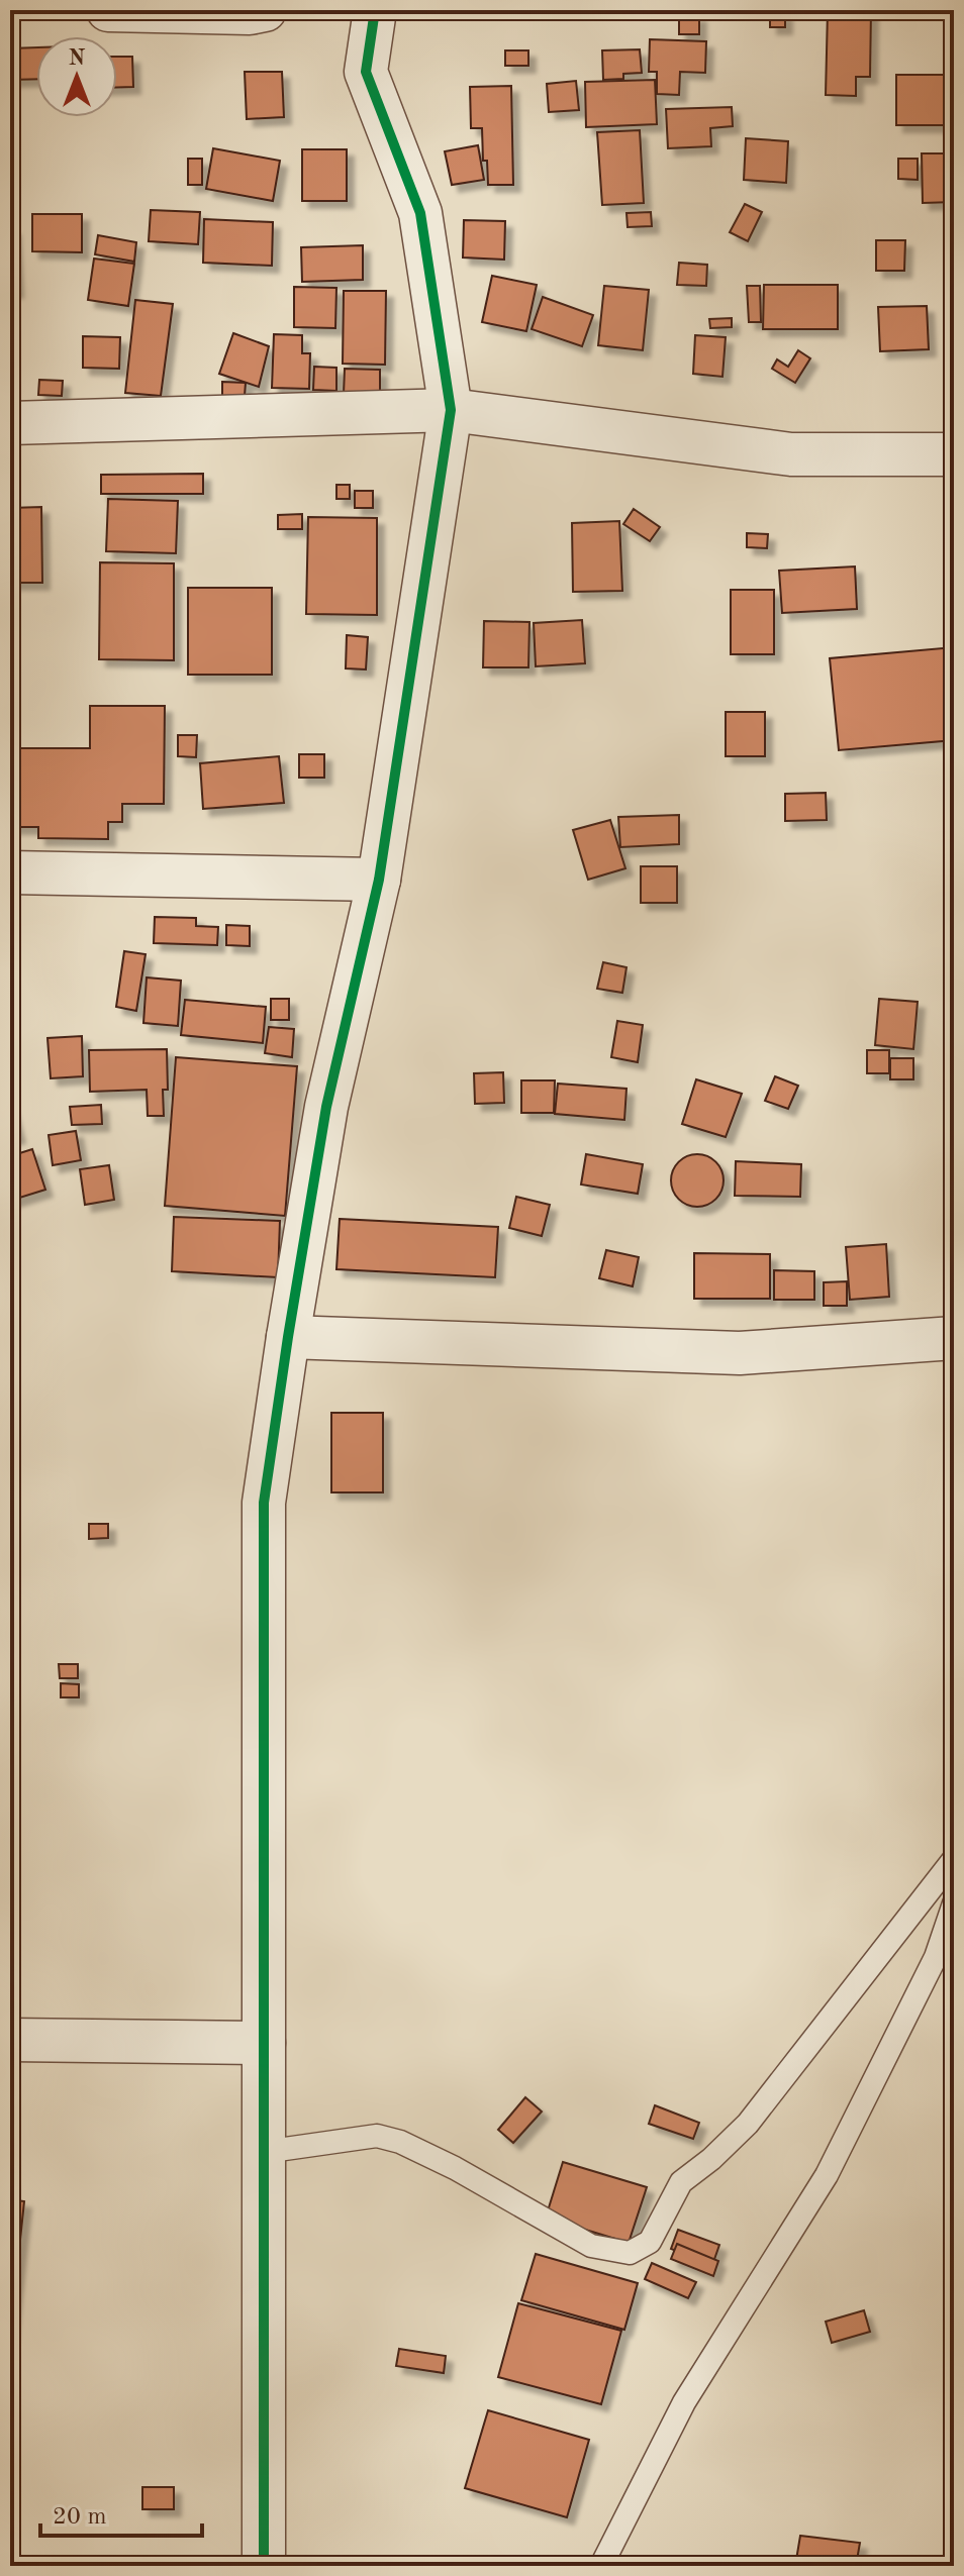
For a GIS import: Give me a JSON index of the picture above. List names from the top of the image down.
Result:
{
  "scale_bar": "20 m",
  "north": "top"
}
